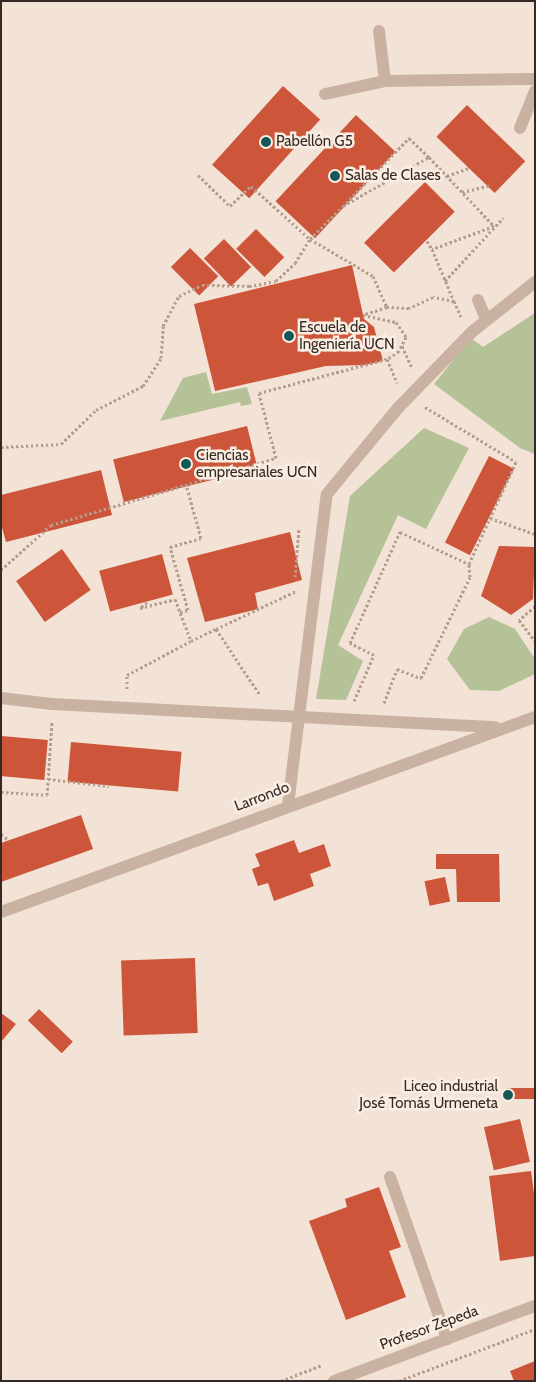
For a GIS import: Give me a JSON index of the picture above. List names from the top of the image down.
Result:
{
  "streets": {
    "street": ["Larrondo", "Profesor Zepeda"]
  },
  "places": [
    "Pabellón G5",
    "Salas de Clases",
    "Escuela de Ingeniería UCN",
    "Ciencias empresariales UCN",
    "Liceo industrial José Tomás Urmeneta"
  ]
}
